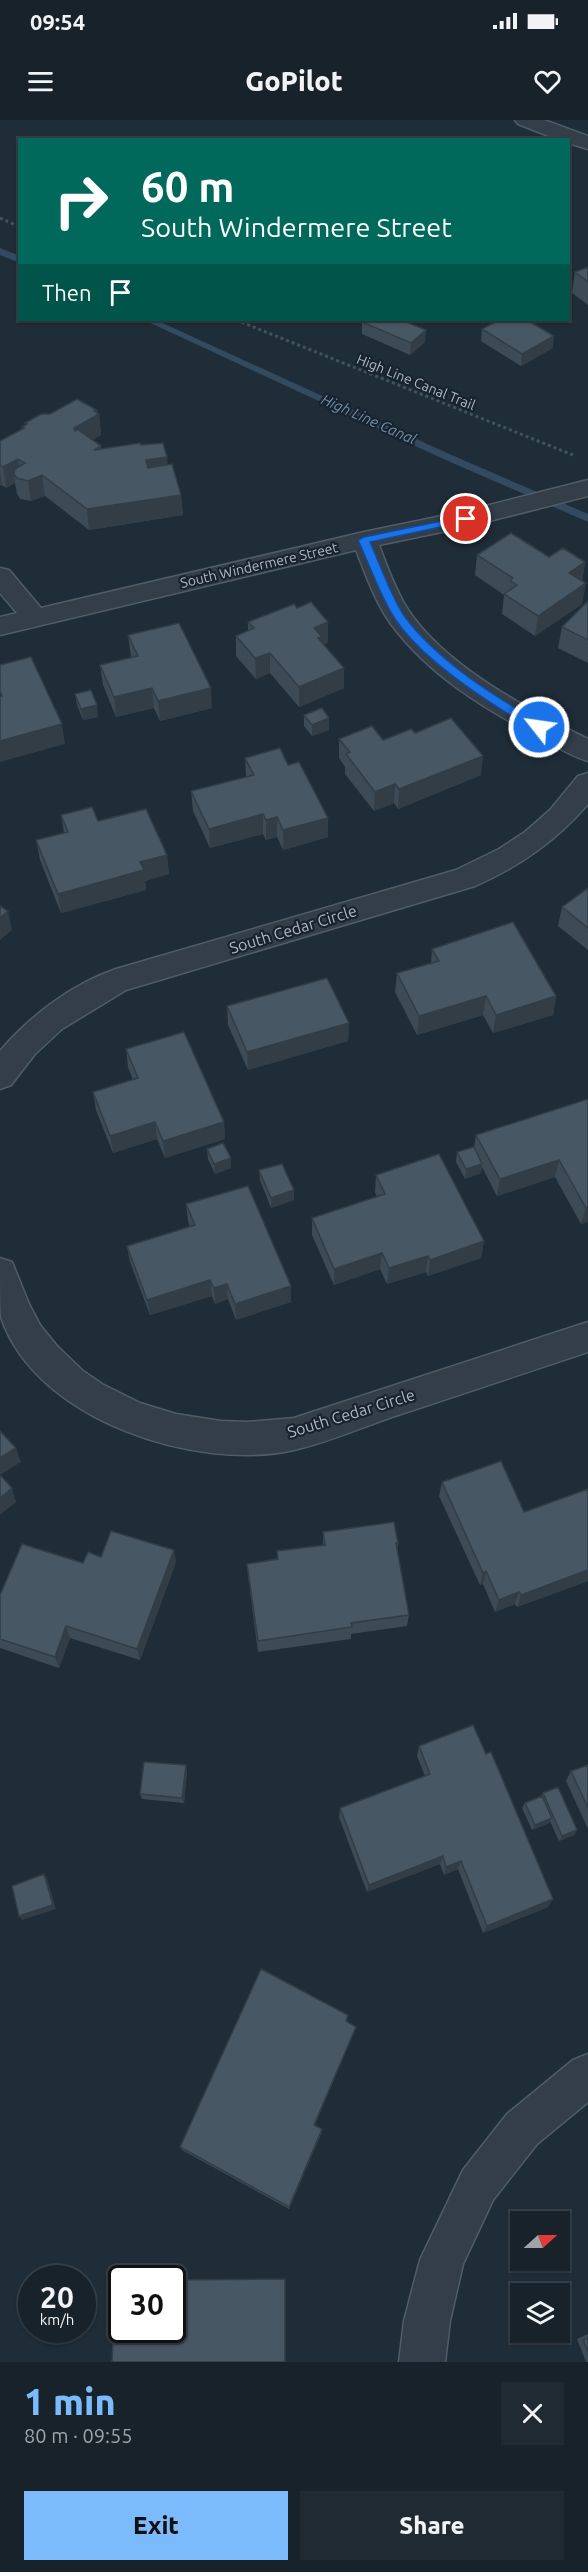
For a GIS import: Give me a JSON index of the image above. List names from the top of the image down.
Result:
{
  "streets": {
    "street": ["South Windermere Street", "South Cedar Circle"],
    "path": ["High Line Canal Trail"]
  },
  "water": ["High Line Canal"],
  "north": "right",
  "page": {
    "status": "09:54",
    "header": "GoPilot",
    "turn": ["60 m", "South Windermere Street"],
    "then": "Then",
    "speed": "20 km/h",
    "limit": "30",
    "heading": ["1 min", "80 m · 09:55"],
    "buttons": ["Exit", "Share"]
  }
}
